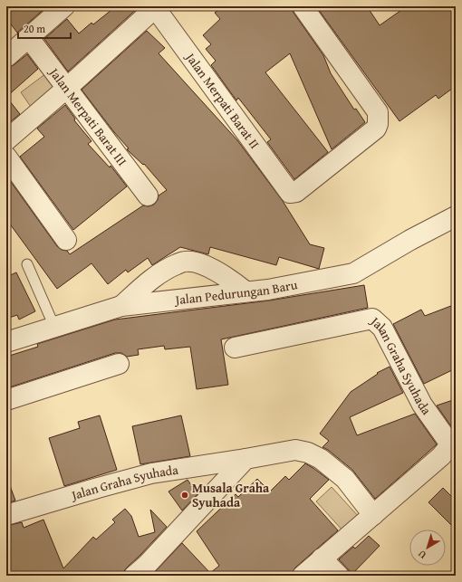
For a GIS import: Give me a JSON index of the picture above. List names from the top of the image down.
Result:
{
  "streets": {
    "street": [
      "Jalan Merpati Barat II",
      "Jalan Merpati Barat III",
      "Jalan Pedurungan Baru",
      "Jalan Graha Syuhada"
    ]
  },
  "places": ["Musala Graha Syuhada"],
  "scale_bar": "20 m",
  "north": "bottom left"
}
